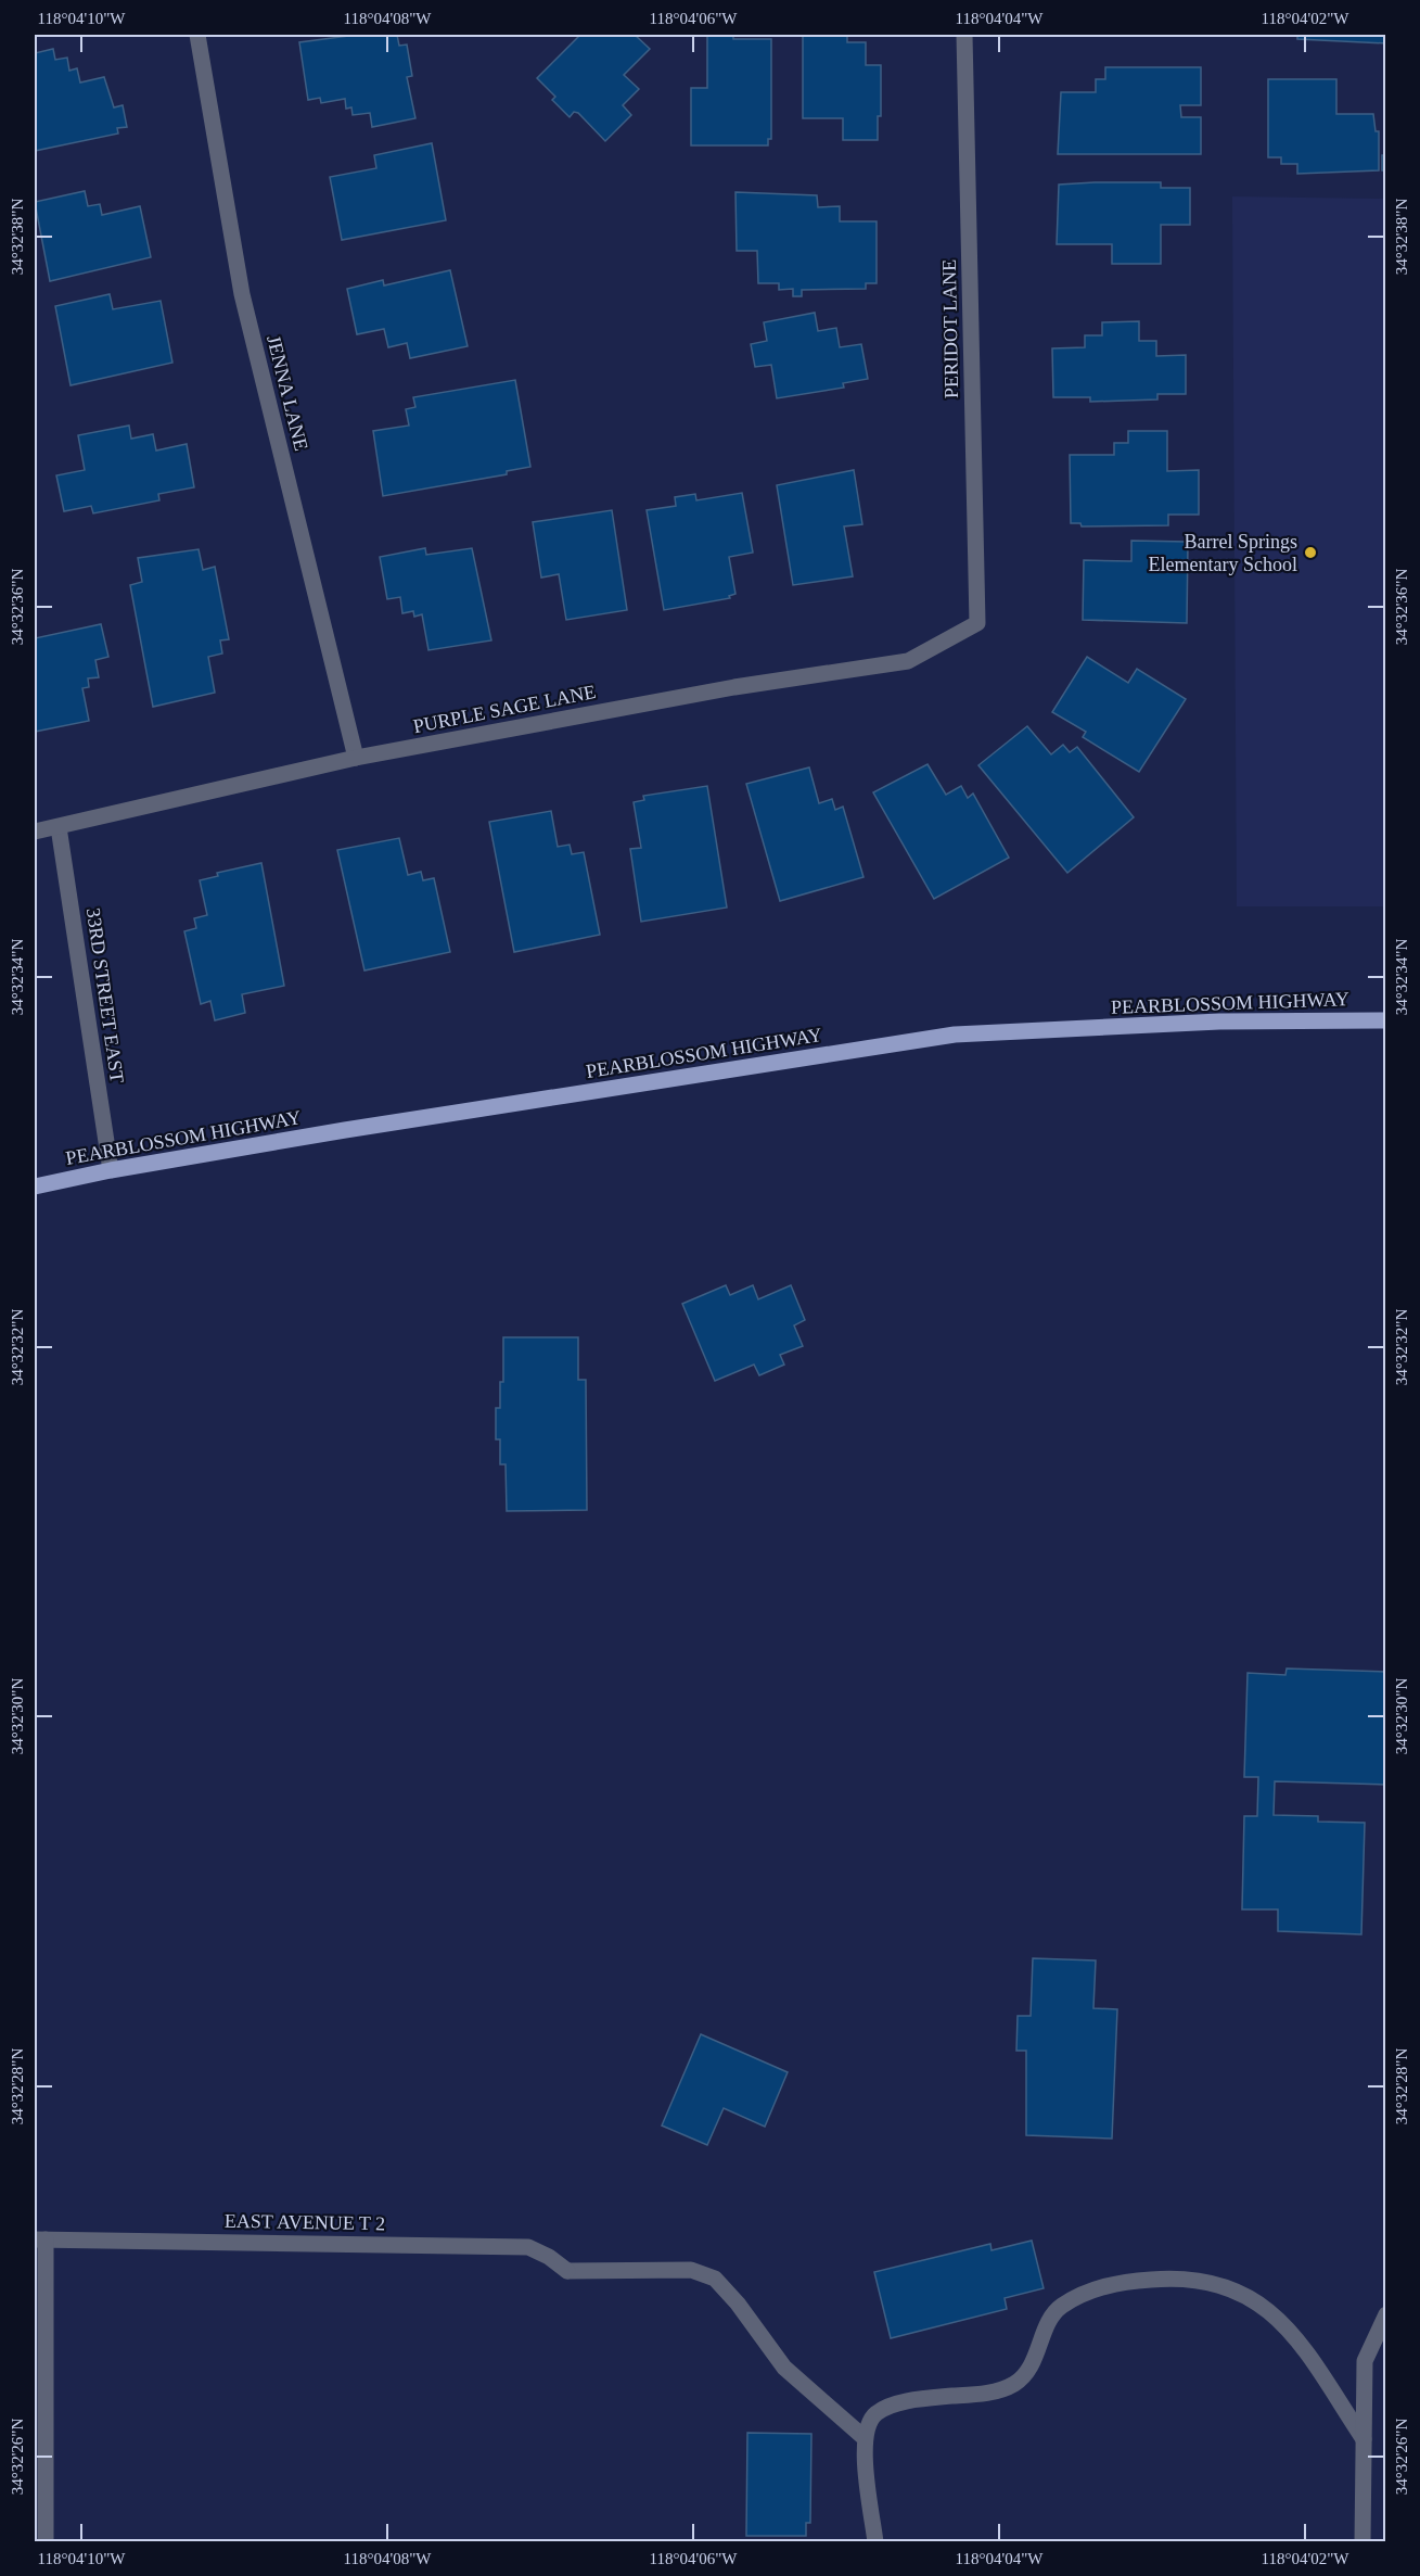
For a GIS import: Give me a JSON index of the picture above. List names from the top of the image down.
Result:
{
  "streets": {
    "main road": ["PEARBLOSSOM HIGHWAY"],
    "street": [
      "PERIDOT LANE",
      "JENNA LANE",
      "PURPLE SAGE LANE",
      "33RD STREET EAST",
      "EAST AVENUE T 2"
    ]
  },
  "crossings": [
    ["PERIDOT LANE", "PURPLE SAGE LANE"],
    ["JENNA LANE", "PURPLE SAGE LANE"],
    ["PURPLE SAGE LANE", "33RD STREET EAST"],
    ["33RD STREET EAST", "PEARBLOSSOM HIGHWAY"]
  ],
  "places": ["Barrel Springs Elementary School"],
  "coordinates": [
    "118°04'10\"W",
    "118°04'08\"W",
    "118°04'06\"W",
    "118°04'04\"W",
    "118°04'02\"W",
    "34°32'38\"N",
    "34°32'36\"N",
    "34°32'34\"N",
    "34°32'32\"N",
    "34°32'30\"N",
    "34°32'28\"N",
    "34°32'26\"N"
  ]
}
